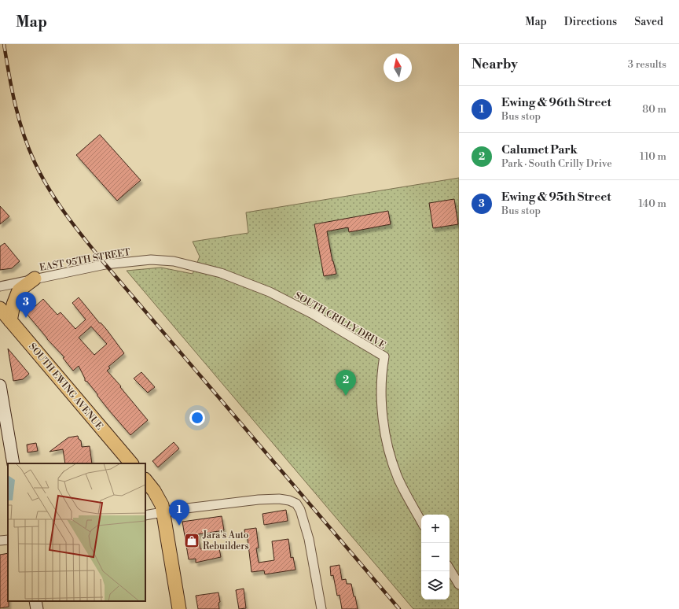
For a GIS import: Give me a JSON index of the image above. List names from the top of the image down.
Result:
{
  "streets": {
    "main road": ["SOUTH EWING AVENUE"],
    "street": ["EAST 95TH STREET", "SOUTH CRILLY DRIVE"]
  },
  "crossings": [
    ["EAST 95TH STREET", "SOUTH CRILLY DRIVE"]
  ],
  "places": {
    "shop": ["Jara's Auto Rebuilders"]
  },
  "north": "top",
  "page": {
    "header": "Map",
    "nav": ["Map", "Directions", "Saved"],
    "heading": ["Nearby", "3 results"],
    "list": [
      {
        "mark": "1",
        "name": "Ewing & 96th Street",
        "note": "Bus stop",
        "value": "80 m"
      },
      {
        "mark": "2",
        "name": "Calumet Park",
        "note": "Park · South Crilly Drive",
        "value": "110 m"
      },
      {
        "mark": "3",
        "name": "Ewing & 95th Street",
        "note": "Bus stop",
        "value": "140 m"
      }
    ],
    "pins": ["3", "2", "1"],
    "map_buttons": ["+", "−"]
  }
}
